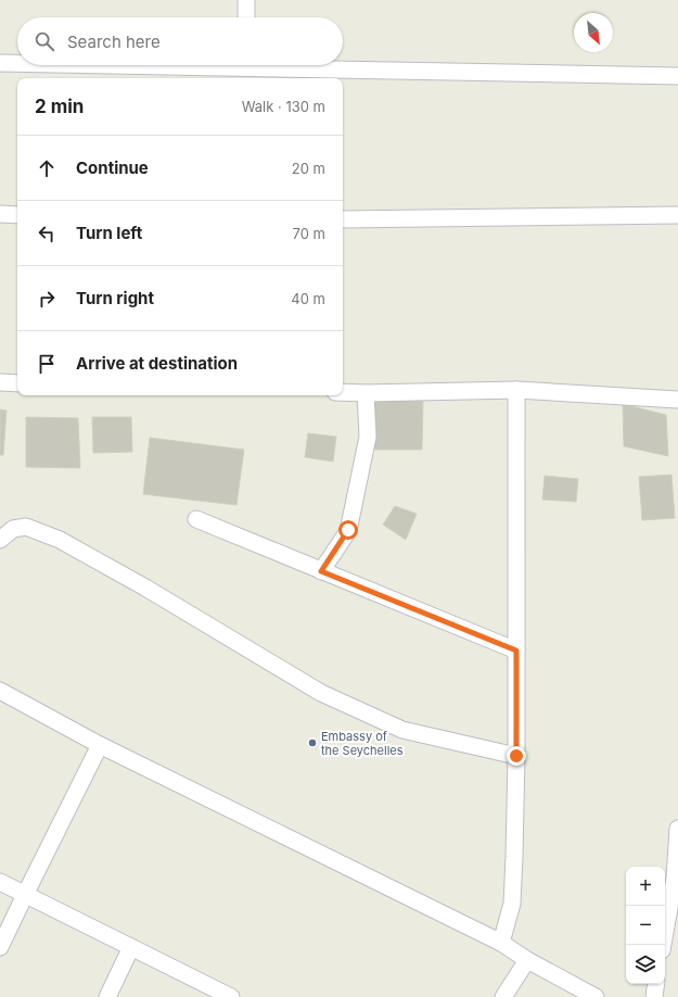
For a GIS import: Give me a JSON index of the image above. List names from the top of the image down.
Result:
{
  "places": ["Embassy of the Seychelles"],
  "north": "bottom right",
  "page": {
    "search": "Search here",
    "heading": ["2 min", "Walk · 130 m"],
    "list": [
      ["Continue", "20 m"],
      ["Turn left", "70 m"],
      ["Turn right", "40 m"],
      "Arrive at destination"
    ],
    "map_buttons": ["+", "−"]
  }
}
